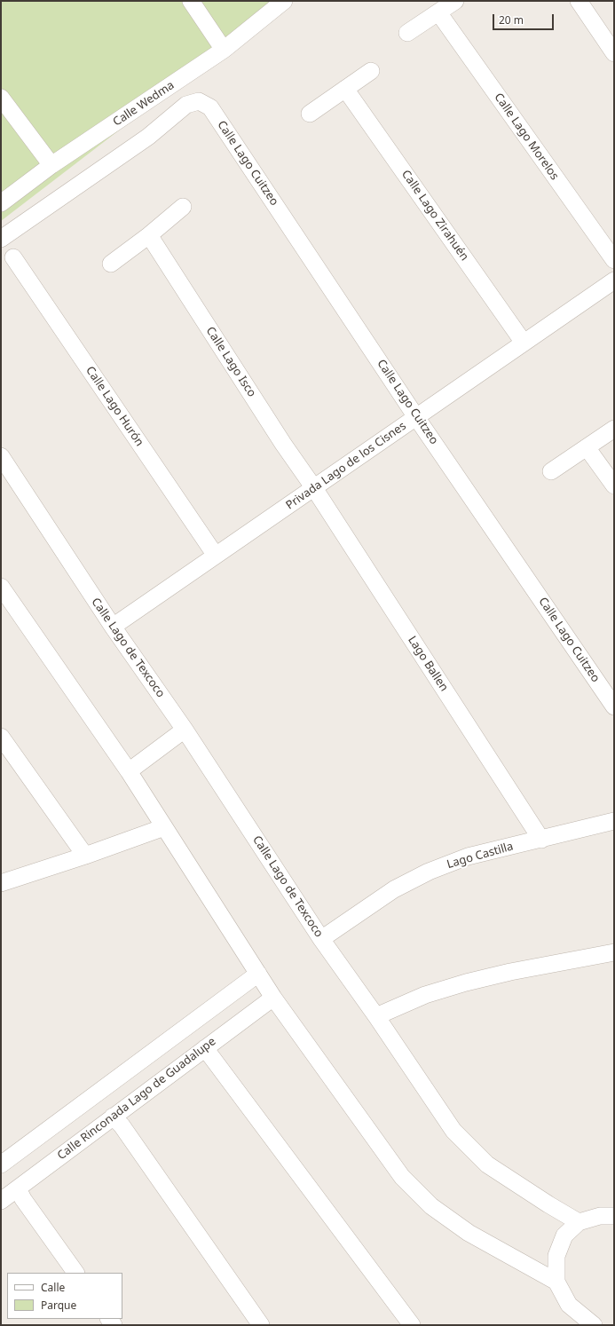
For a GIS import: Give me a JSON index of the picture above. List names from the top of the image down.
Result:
{
  "streets": {
    "street": [
      "Calle Wedma",
      "Calle Lago Morelos",
      "Calle Lago Cuitzeo",
      "Calle Lago Zirahuén",
      "Calle Lago Isco",
      "Calle Lago Hurón",
      "Privada Lago de los Cisnes",
      "Calle Lago de Texcoco",
      "Lago Ballen",
      "Lago Castilla",
      "Calle Rinconada Lago de Guadalupe"
    ]
  },
  "crossings": [
    ["Calle Lago Cuitzeo", "Privada Lago de los Cisnes"],
    ["Calle Lago Zirahuén", "Privada Lago de los Cisnes"],
    ["Calle Lago Isco", "Privada Lago de los Cisnes"],
    ["Calle Lago Isco", "Lago Ballen"],
    ["Calle Lago Hurón", "Privada Lago de los Cisnes"],
    ["Privada Lago de los Cisnes", "Calle Lago de Texcoco"],
    ["Privada Lago de los Cisnes", "Lago Ballen"],
    ["Calle Lago de Texcoco", "Lago Castilla"],
    ["Lago Ballen", "Lago Castilla"]
  ],
  "legend": ["Calle", "Parque"],
  "scale_bar": "20 m"
}
